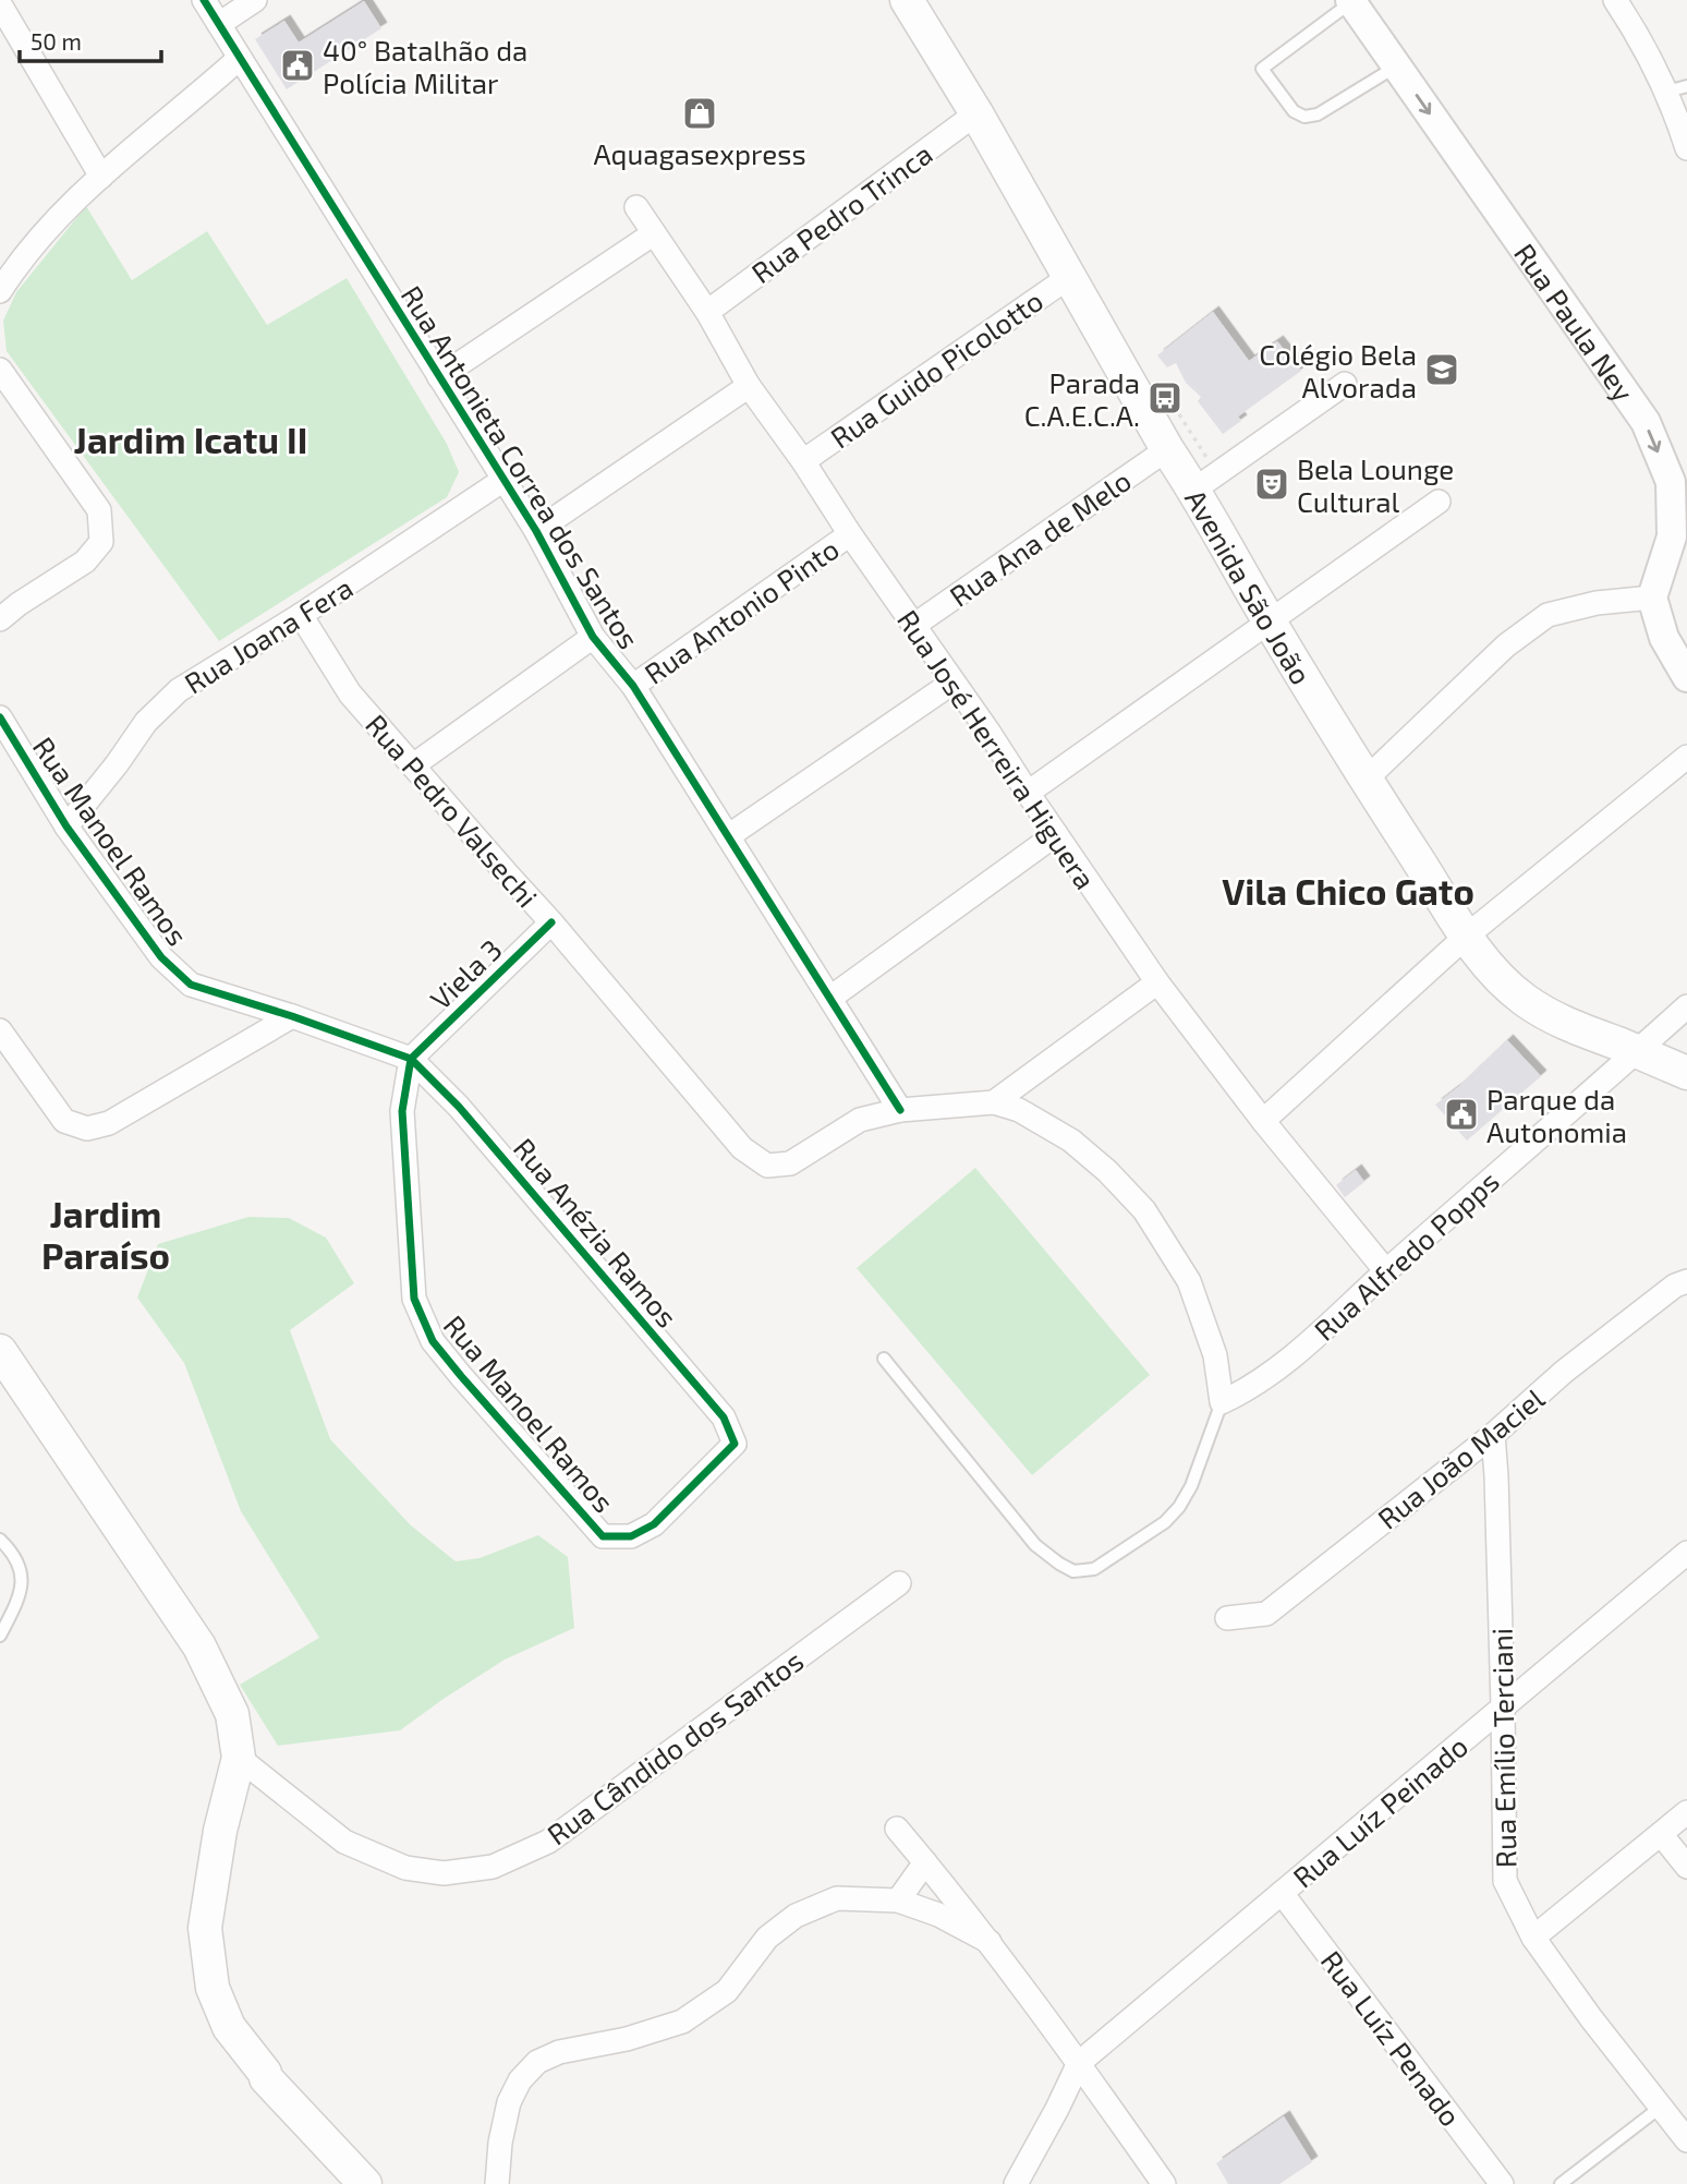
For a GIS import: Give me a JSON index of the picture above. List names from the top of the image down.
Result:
{
  "streets": {
    "main road": ["Avenida São João"],
    "street": [
      "Rua Pedro Trinca",
      "Rua Paula Ney",
      "Rua Guido Picolotto",
      "Rua Antonieta Correa dos Santos",
      "Rua Ana de Melo",
      "Rua Antonio Pinto",
      "Rua Joana Fera",
      "Rua José Herreira Higuera",
      "Rua Pedro Valsechi",
      "Rua Manoel Ramos",
      "Viela 3",
      "Rua Anézia Ramos",
      "Rua Alfredo Popps",
      "Rua João Maciel",
      "Rua Cândido dos Santos",
      "Rua Emílio Terciani",
      "Rua Luíz Peinado",
      "Rua Luíz Penado"
    ]
  },
  "crossings": [
    ["Rua Pedro Trinca", "Avenida São João"],
    ["Rua Pedro Trinca", "Rua José Herreira Higuera"],
    ["Rua Guido Picolotto", "Avenida São João"],
    ["Rua Guido Picolotto", "Rua José Herreira Higuera"],
    ["Rua Antonieta Correa dos Santos", "Rua Antonio Pinto"],
    ["Rua Antonieta Correa dos Santos", "Rua Joana Fera"],
    ["Rua Antonieta Correa dos Santos", "Rua Pedro Valsechi"],
    ["Rua Ana de Melo", "Avenida São João"],
    ["Rua Ana de Melo", "Rua José Herreira Higuera"],
    ["Avenida São João", "Rua Alfredo Popps"],
    ["Rua Antonio Pinto", "Rua José Herreira Higuera"],
    ["Rua Joana Fera", "Rua Pedro Valsechi"],
    ["Rua Joana Fera", "Rua Manoel Ramos"],
    ["Rua José Herreira Higuera", "Rua Alfredo Popps"],
    ["Rua Pedro Valsechi", "Viela 3"],
    ["Rua Manoel Ramos", "Viela 3"],
    ["Rua Manoel Ramos", "Rua Anézia Ramos"],
    ["Viela 3", "Rua Anézia Ramos"],
    ["Rua João Maciel", "Rua Emílio Terciani"],
    ["Rua Emílio Terciani", "Rua Luíz Peinado"],
    ["Rua Luíz Peinado", "Rua Luíz Penado"]
  ],
  "districts": ["Jardim Icatu II", "Vila Chico Gato", "Jardim Paraíso"],
  "places": {
    "public building": ["40° Batalhão da Polícia Militar", "Parque da Autonomia"],
    "shop": ["Aquagasexpress"],
    "school or university": ["Colégio Bela Alvorada"],
    "bus stop": ["Parada C.A.E.C.A."],
    "theatre": ["Bela Lounge Cultural"]
  },
  "scale_bar": "50 m"
}
